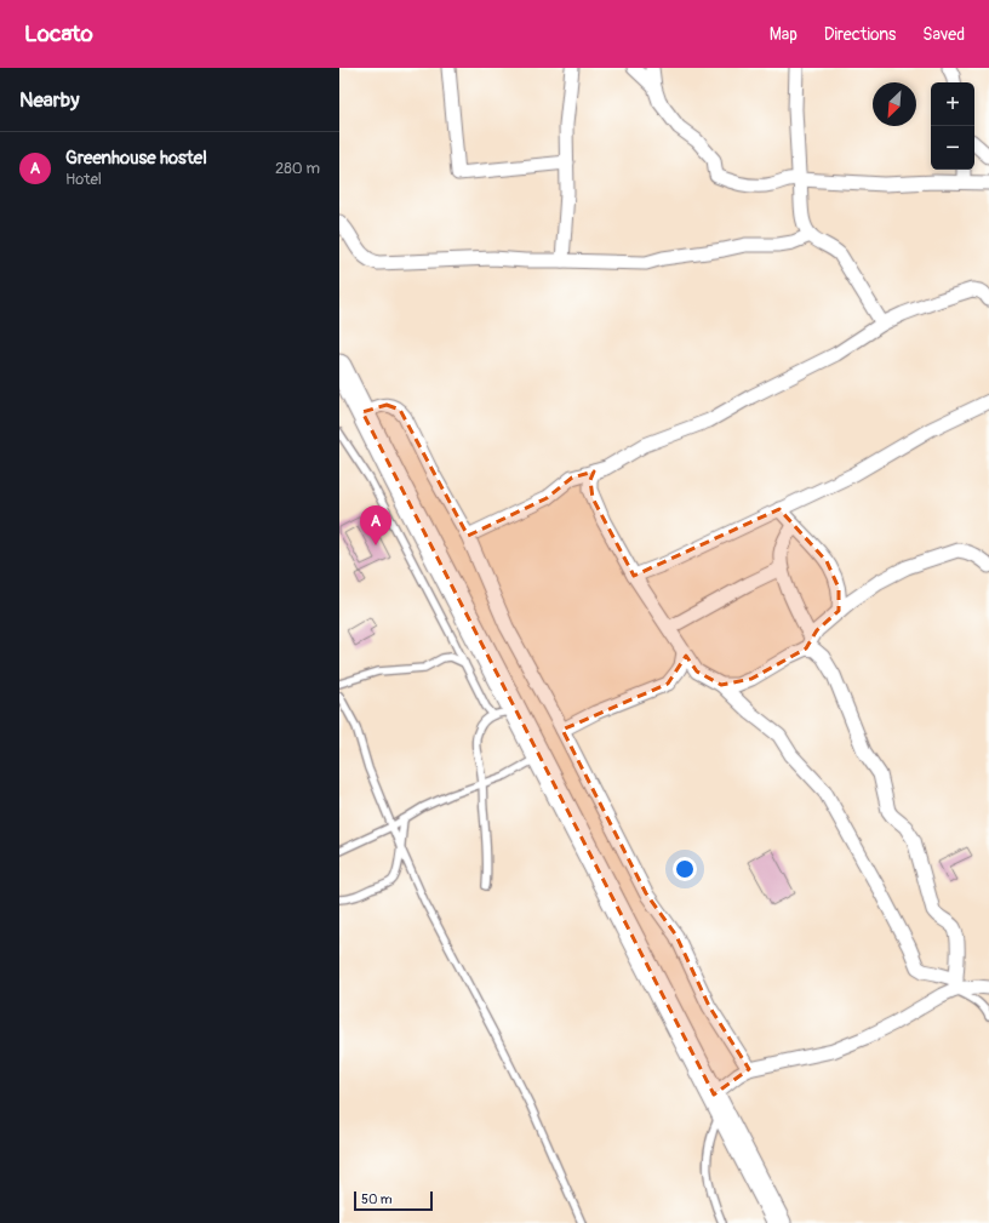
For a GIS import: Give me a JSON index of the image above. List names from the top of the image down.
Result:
{
  "scale_bar": "50 m",
  "north": "bottom left",
  "page": {
    "header": "Locato",
    "nav": ["Map", "Directions", "Saved"],
    "heading": "Nearby",
    "map_buttons": ["+", "−"],
    "list": [
      {
        "mark": "A",
        "name": "Greenhouse hostel",
        "note": "Hotel",
        "value": "280 m"
      }
    ],
    "pins": "A",
    "scale": "50 m"
  }
}
